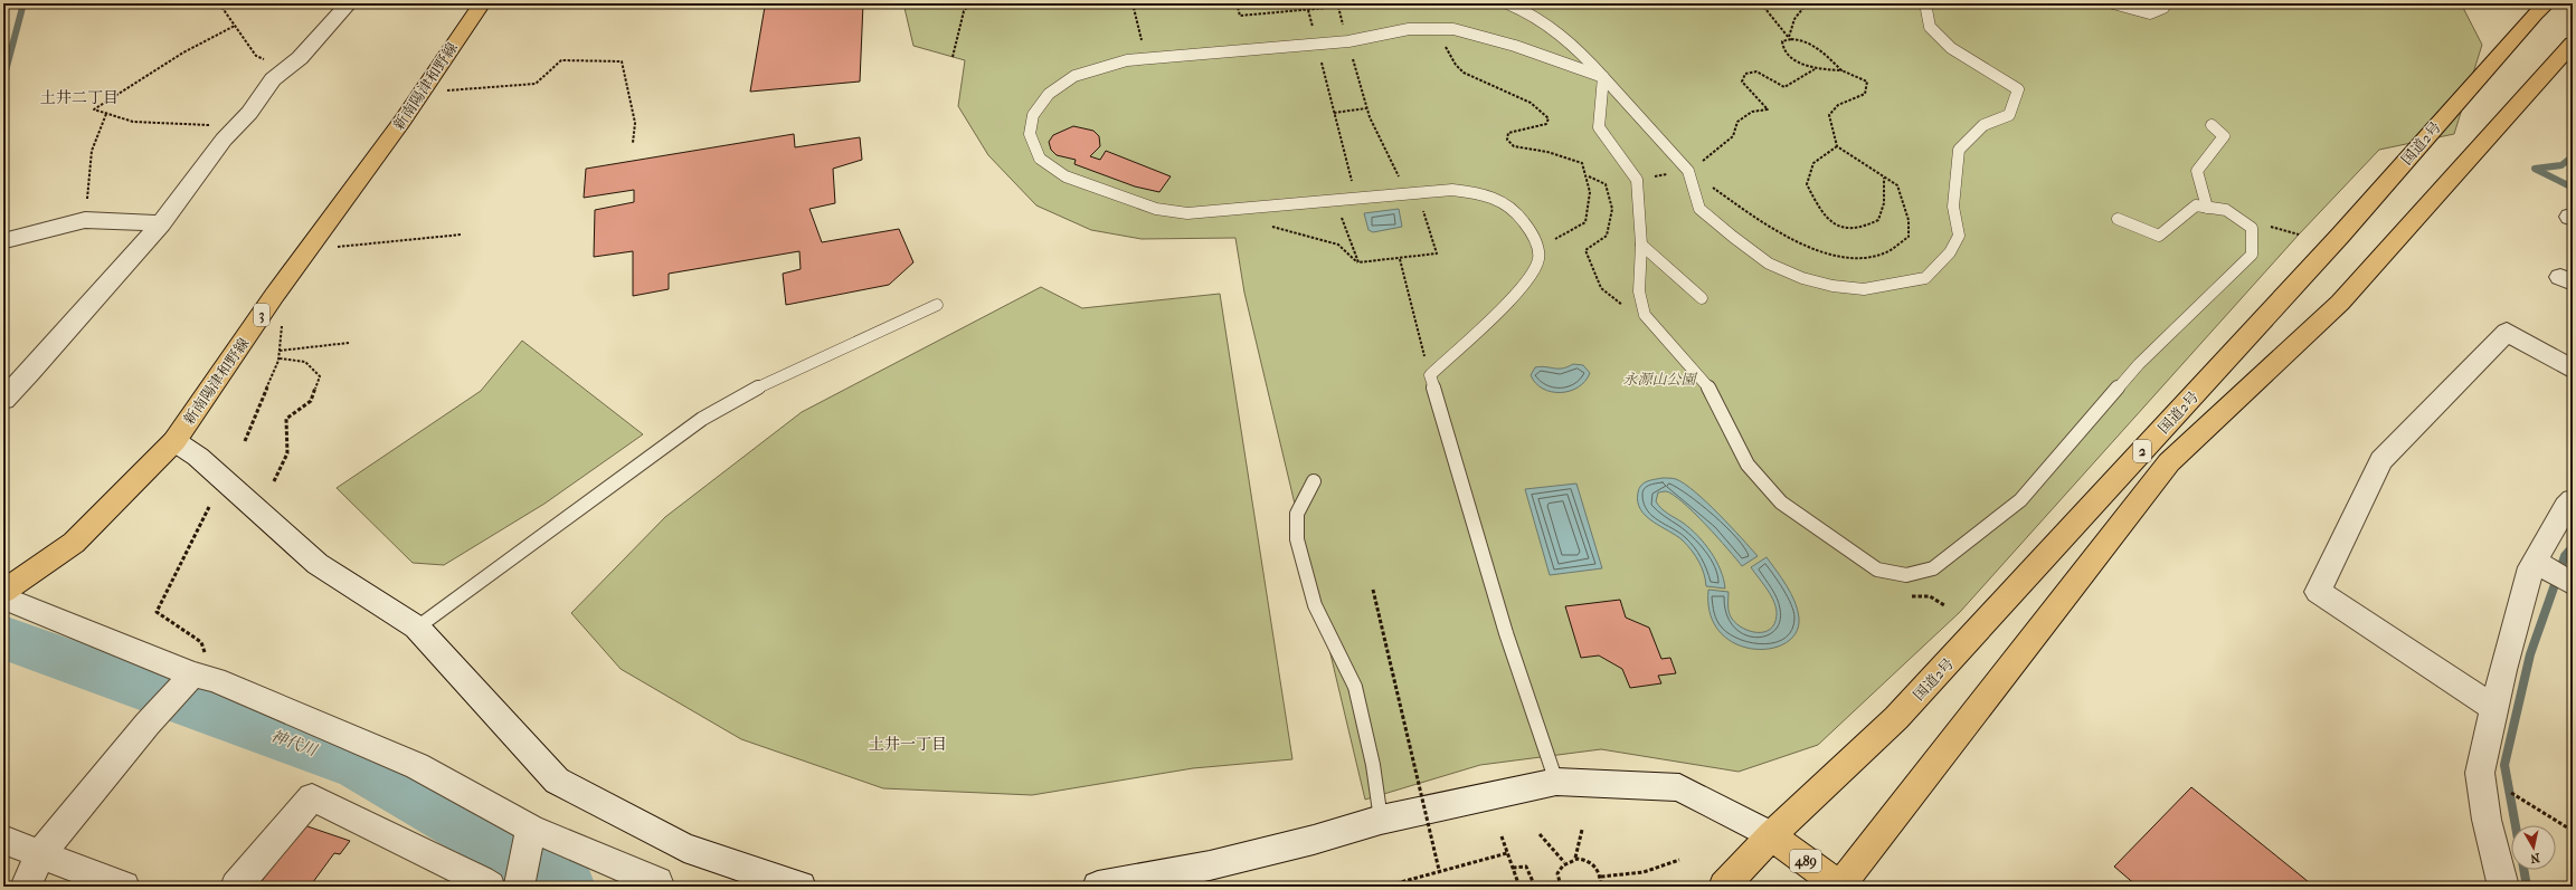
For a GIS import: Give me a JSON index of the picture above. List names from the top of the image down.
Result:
{
  "streets": {
    "main road": [
      "新南陽津和野線",
      "国道2号",
      "3",
      "2",
      "489"
    ]
  },
  "crossings": [
    ["国道2号", "489"]
  ],
  "districts": ["土井二丁目", "土井一丁目"],
  "water": ["神代川"],
  "parks": ["永源山公園"],
  "north": "bottom"
}
